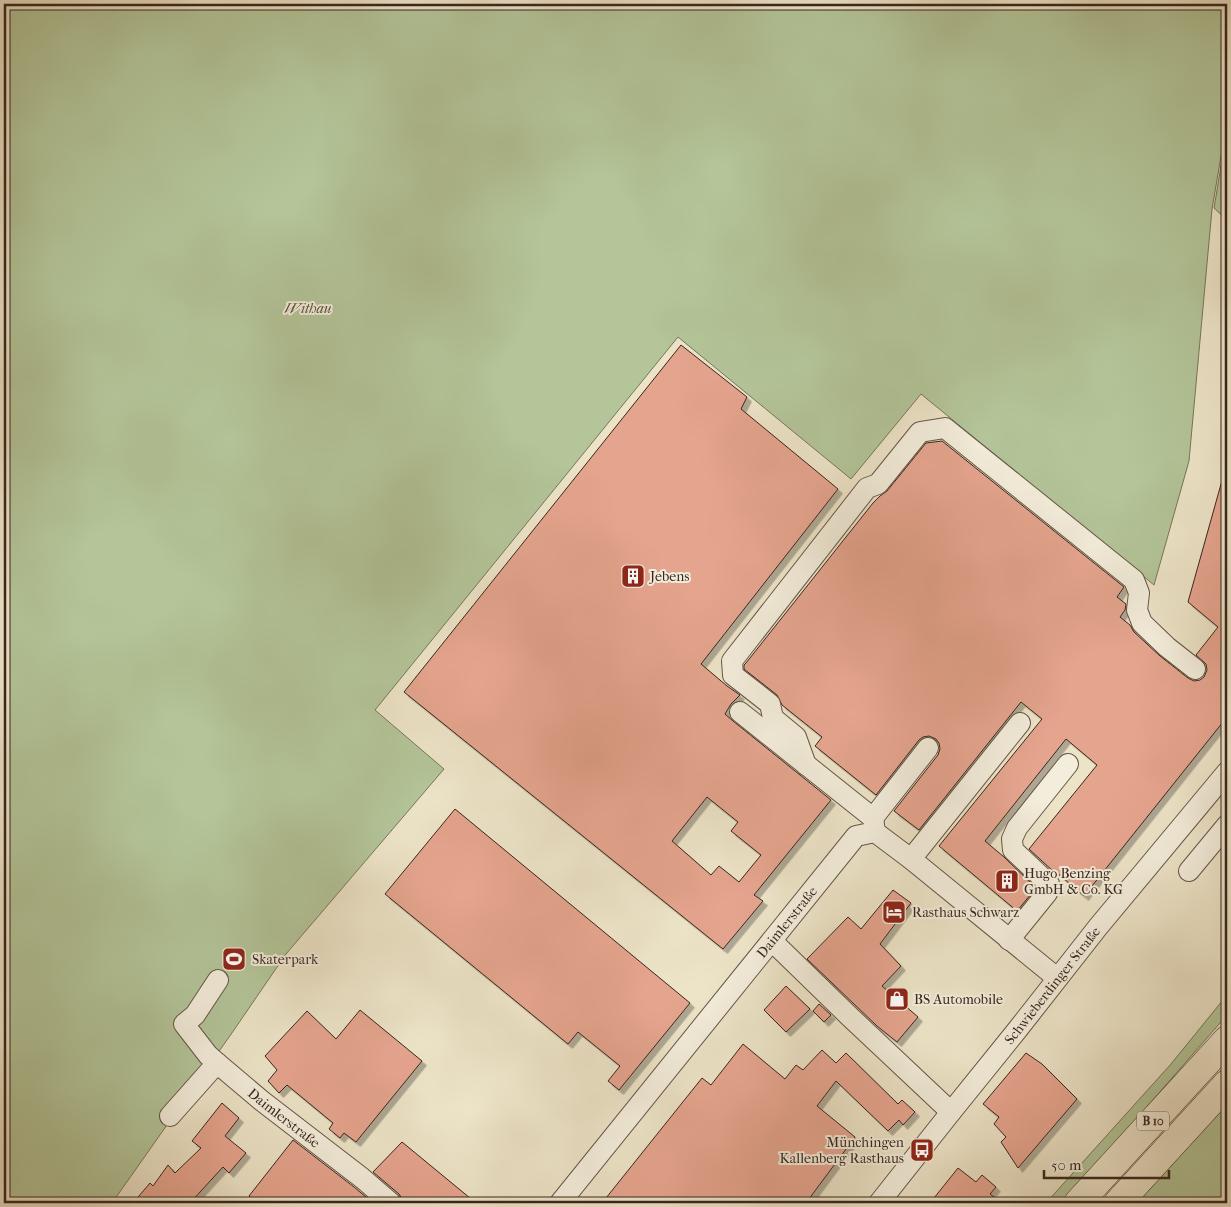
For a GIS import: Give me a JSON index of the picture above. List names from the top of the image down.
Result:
{
  "streets": {
    "highway": ["B 10"],
    "street": ["Daimlerstraße", "Schwieberdinger Straße"]
  },
  "parks": ["Withau"],
  "places": {
    "building": ["Jebens", "Hugo Benzing GmbH & Co. KG"],
    "hotel": ["Rasthaus Schwarz"],
    "sports": ["Skaterpark"],
    "shop": ["BS Automobile"],
    "bus stop": ["Münchingen Kallenberg Rasthaus"]
  },
  "scale_bar": "50 m"
}
